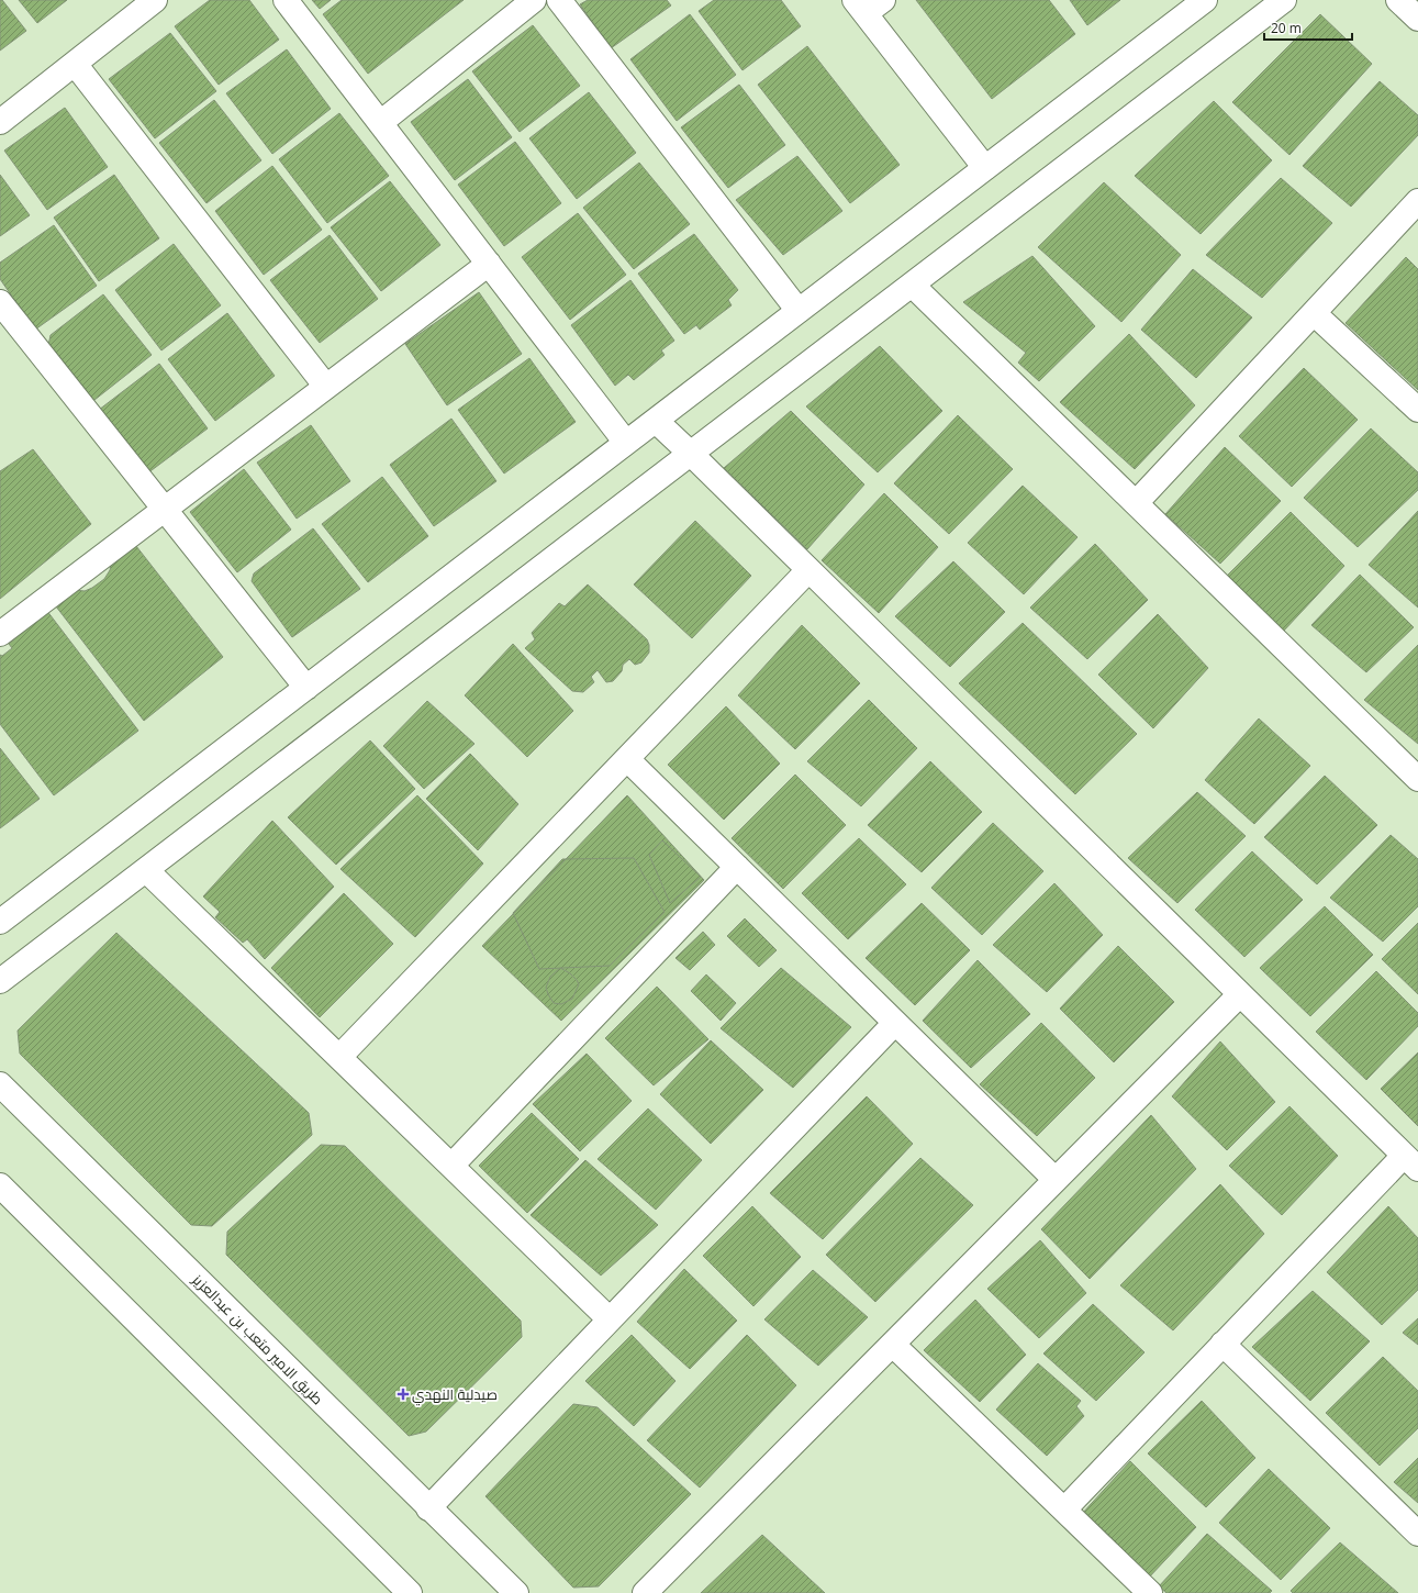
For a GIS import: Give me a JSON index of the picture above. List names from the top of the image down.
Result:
{
  "streets": {
    "street": ["طريق الامير متعب بن عبدالعزيز"]
  },
  "places": {
    "health": ["صيدلية النهدي"]
  },
  "scale_bar": "20 m"
}
